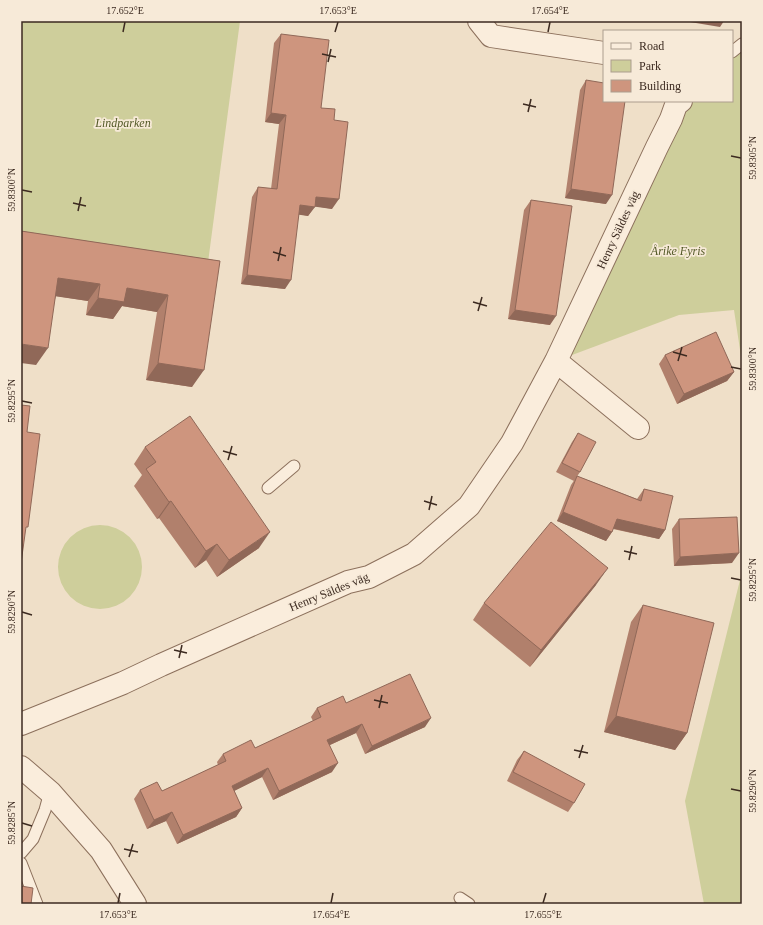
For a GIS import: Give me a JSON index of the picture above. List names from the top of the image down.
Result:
{
  "streets": {
    "street": ["Henry Säldes väg"]
  },
  "parks": ["Lindparken", "Årike Fyris"],
  "legend": ["Road", "Park", "Building"],
  "coordinates": [
    "17.652°E",
    "17.653°E",
    "17.654°E",
    "59.8305°N",
    "59.8300°N",
    "59.8295°N",
    "59.8290°N",
    "59.8285°N",
    "17.655°E"
  ]
}
